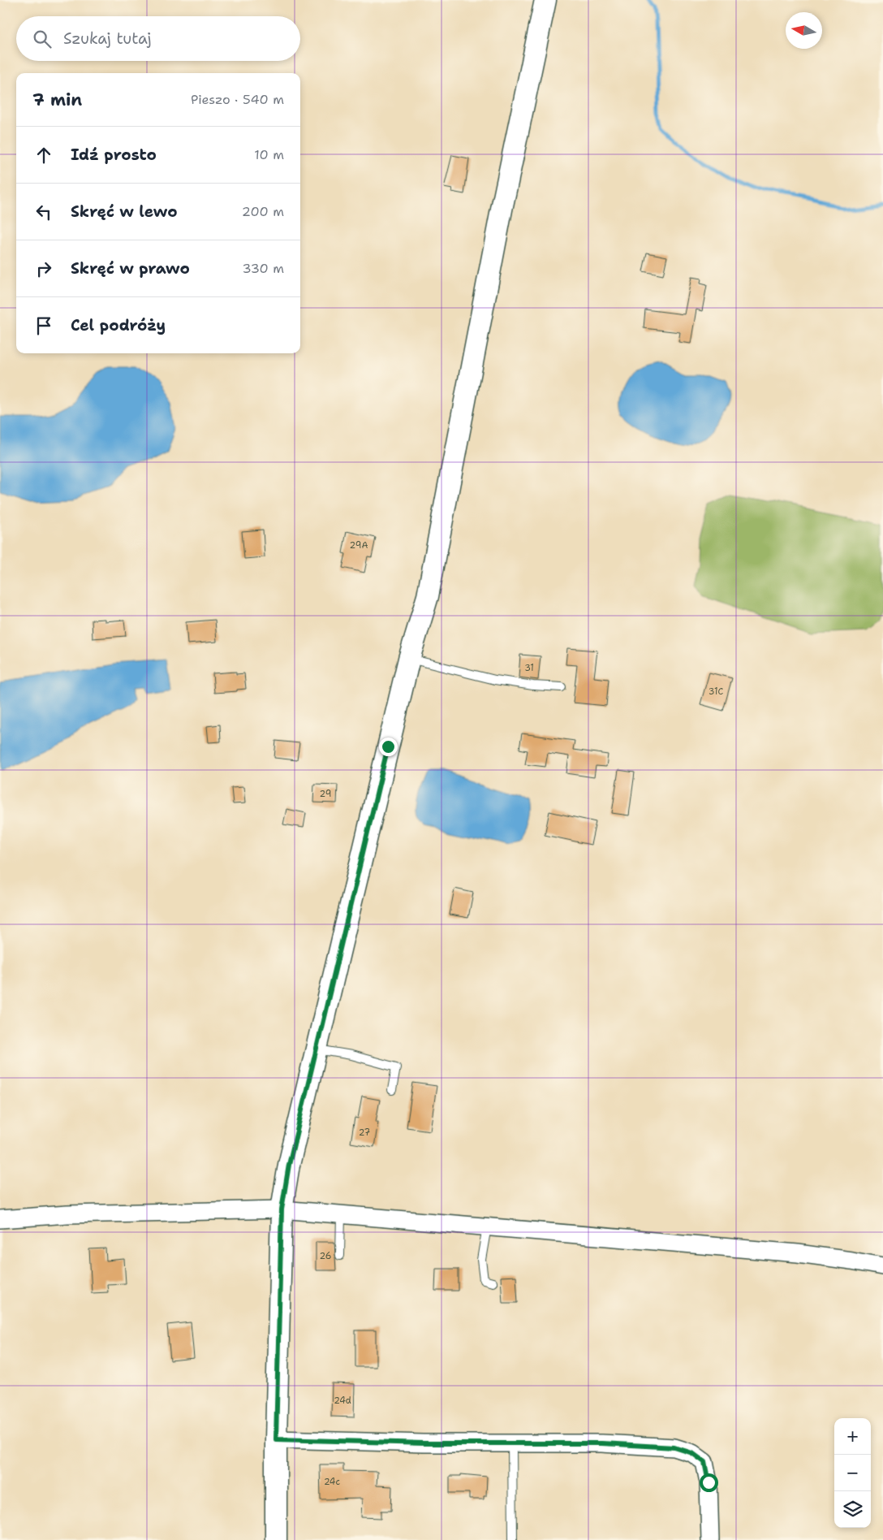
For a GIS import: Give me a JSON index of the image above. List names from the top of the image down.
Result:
{
  "house_numbers": [
    "29A",
    "31",
    "31C",
    "29",
    "27",
    "26",
    "24d",
    "24c"
  ],
  "north": "left",
  "page": {
    "search": "Szukaj tutaj",
    "heading": ["7 min", "Pieszo · 540 m"],
    "list": [
      ["Idź prosto", "10 m"],
      ["Skręć w lewo", "200 m"],
      ["Skręć w prawo", "330 m"],
      "Cel podróży"
    ],
    "map_buttons": ["+", "−"]
  }
}
